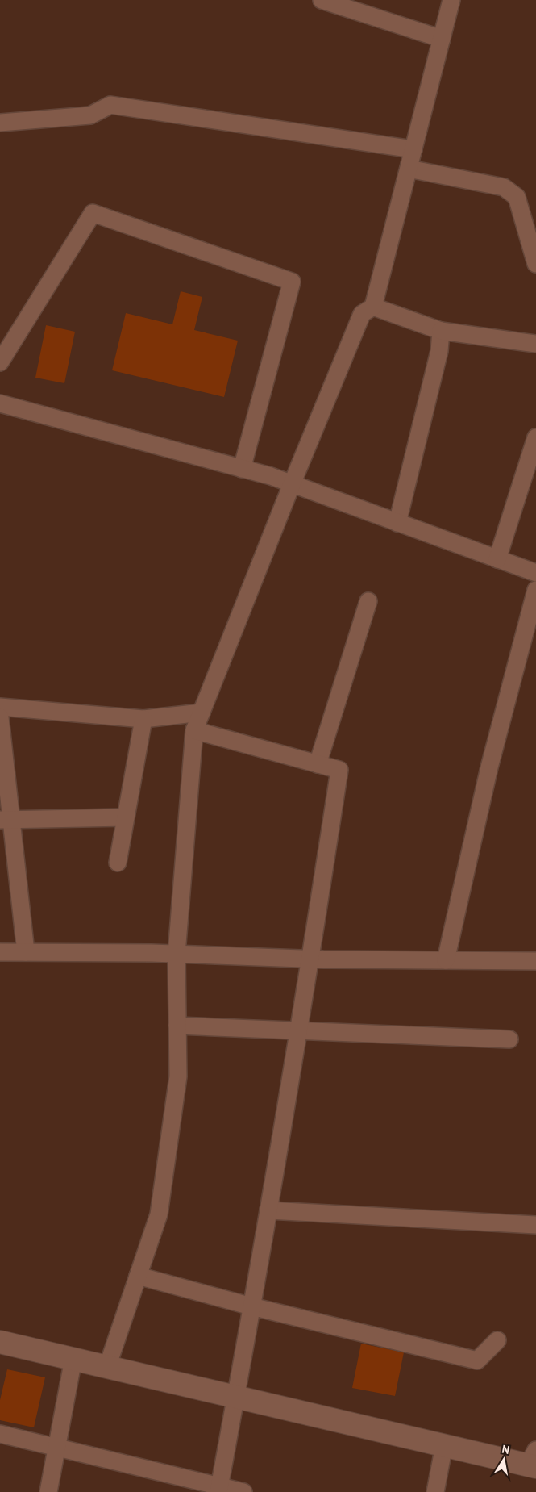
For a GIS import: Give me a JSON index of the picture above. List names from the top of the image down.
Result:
{
  "north": "top"
}
